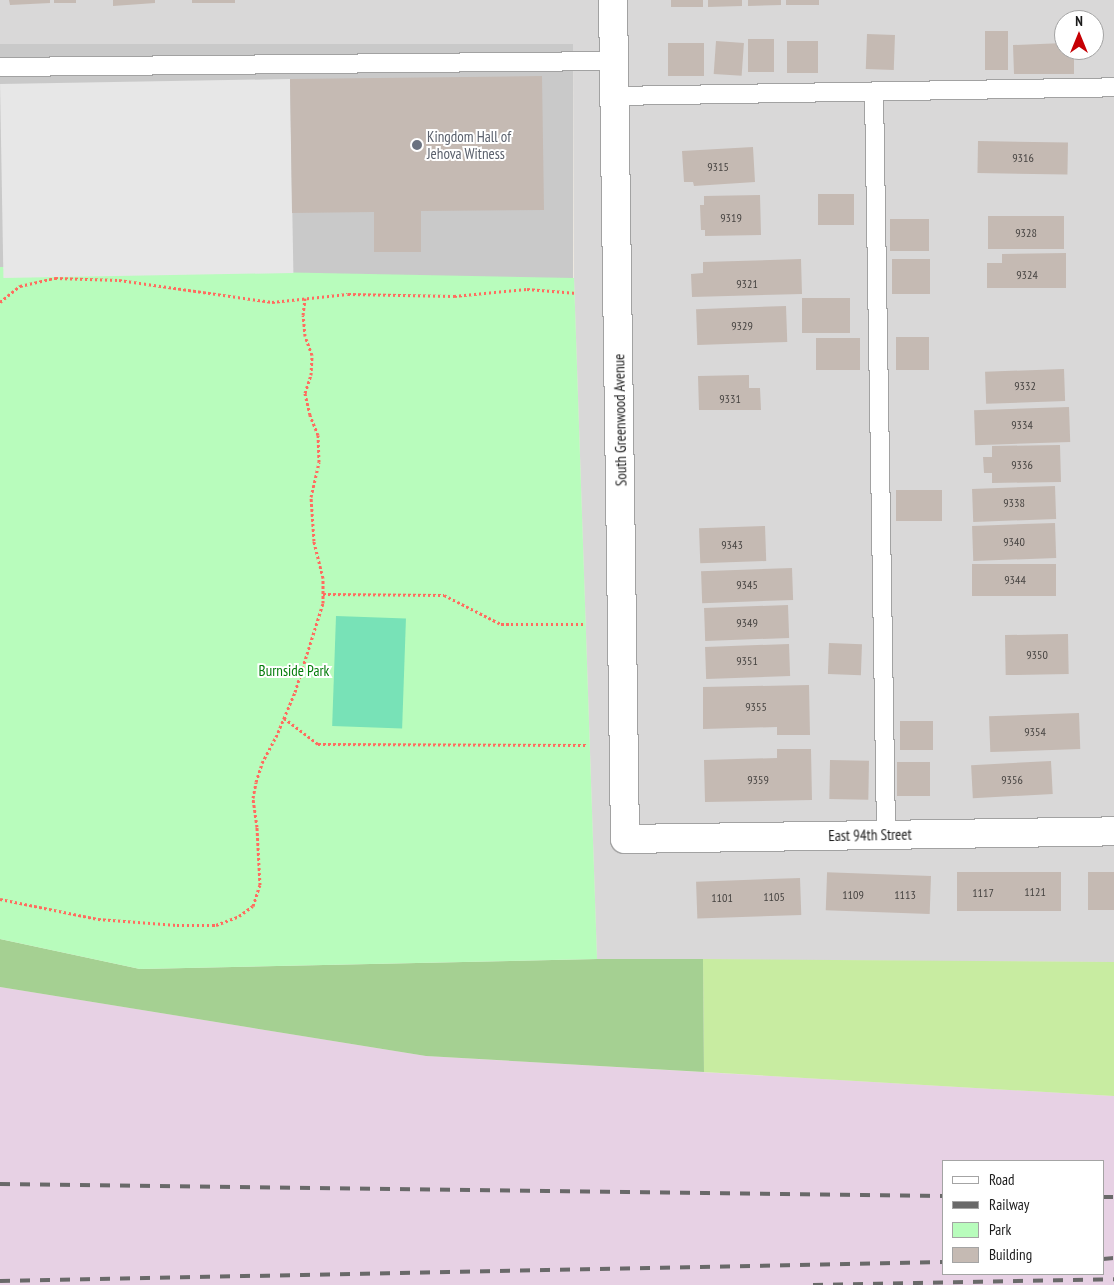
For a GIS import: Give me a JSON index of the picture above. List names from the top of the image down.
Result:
{
  "streets": {
    "street": ["South Greenwood Avenue", "East 94th Street"]
  },
  "crossings": [
    ["South Greenwood Avenue", "East 94th Street"]
  ],
  "parks": ["Burnside Park"],
  "places": ["Kingdom Hall of Jehova Witness"],
  "house_numbers": [
    "9316",
    "9315",
    "9319",
    "9328",
    "9324",
    "9321",
    "9329",
    "9332",
    "9331",
    "9334",
    "9336",
    "9338",
    "9340",
    "9343",
    "9344",
    "9345",
    "9349",
    "9350",
    "9351",
    "9355",
    "9354",
    "9359",
    "9356",
    "1121",
    "1117",
    "1109",
    "1113",
    "1105",
    "1101"
  ],
  "legend": [
    "Road",
    "Railway",
    "Park",
    "Building"
  ],
  "north": "top"
}
